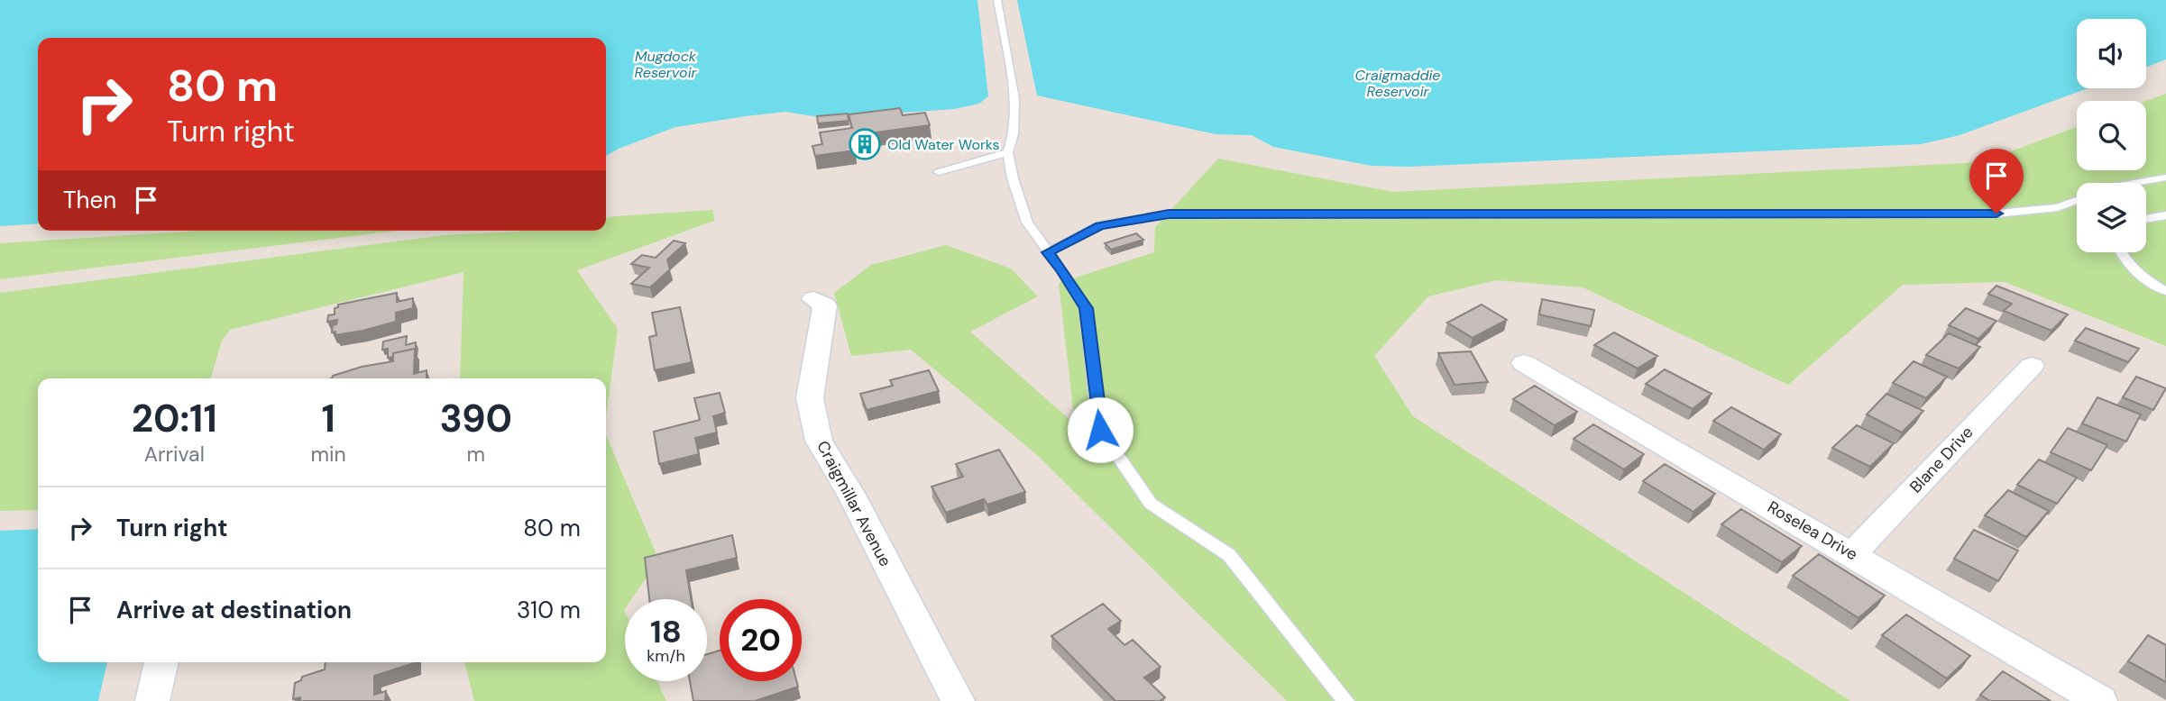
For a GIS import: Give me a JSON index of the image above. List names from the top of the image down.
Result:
{
  "streets": {
    "street": ["Blane Drive", "Craigmillar Avenue", "Roselea Drive"]
  },
  "crossings": [
    ["Blane Drive", "Roselea Drive"]
  ],
  "water": ["Mugdock Reservoir", "Craigmaddie Reservoir"],
  "places": {
    "building": ["Old Water Works"]
  },
  "page": {
    "turn": ["80 m", "Turn right"],
    "then": "Then",
    "eta": [
      "20:11",
      "Arrival",
      "1",
      "min",
      "390",
      "m"
    ],
    "list": [
      {
        "name": "Turn right",
        "value": "80 m"
      },
      {
        "name": "Arrive at destination",
        "value": "310 m"
      }
    ],
    "speed": "18 km/h",
    "limit": "20"
  }
}
